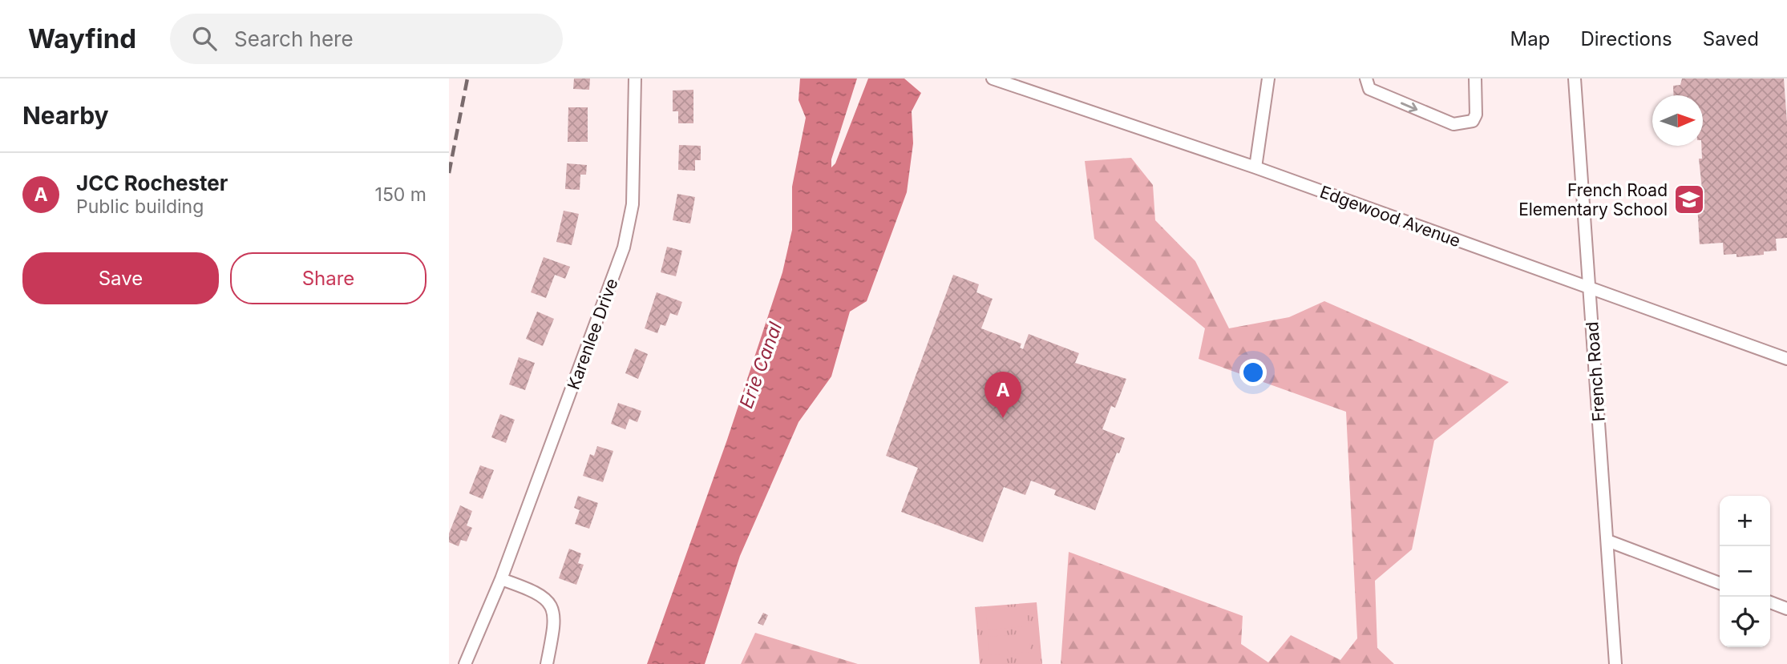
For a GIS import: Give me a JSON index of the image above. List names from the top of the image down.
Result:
{
  "streets": {
    "street": ["Edgewood Avenue", "Karenlee Drive", "French Road"]
  },
  "crossings": [
    ["Edgewood Avenue", "French Road"]
  ],
  "water": ["Erie Canal"],
  "places": {
    "school or university": ["French Road Elementary School"]
  },
  "north": "right",
  "page": {
    "header": "Wayfind",
    "search": "Search here",
    "nav": ["Map", "Directions", "Saved"],
    "heading": "Nearby",
    "list": [
      {
        "mark": "A",
        "name": "JCC Rochester",
        "note": "Public building",
        "value": "150 m"
      }
    ],
    "buttons": ["Save", "Share"],
    "pins": "A",
    "map_buttons": ["+", "−"]
  }
}
